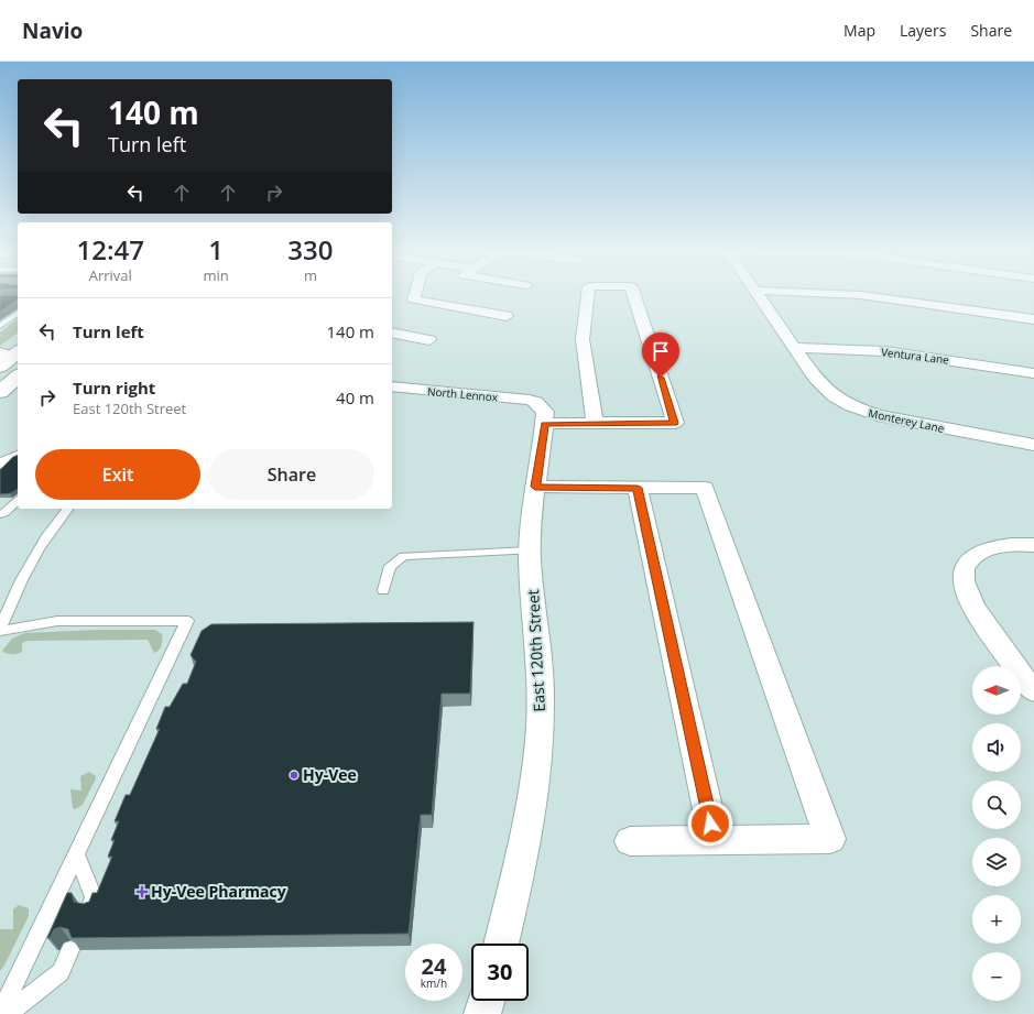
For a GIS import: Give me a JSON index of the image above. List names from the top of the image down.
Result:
{
  "streets": {
    "street": [
      "Ventura Lane",
      "North Lennox",
      "Monterey Lane",
      "East 120th Street"
    ]
  },
  "crossings": [
    ["Ventura Lane", "Monterey Lane"],
    ["North Lennox", "East 120th Street"]
  ],
  "places": {
    "other": ["Hy-Vee"],
    "health": ["Hy-Vee Pharmacy"]
  },
  "north": "left",
  "page": {
    "header": "Navio",
    "nav": ["Map", "Layers", "Share"],
    "turn": ["140 m", "Turn left"],
    "eta": [
      "12:47",
      "Arrival",
      "1",
      "min",
      "330",
      "m"
    ],
    "list": [
      {
        "name": "Turn left",
        "value": "140 m"
      },
      {
        "name": "Turn right",
        "note": "East 120th Street",
        "value": "40 m"
      }
    ],
    "buttons": ["Exit", "Share"],
    "map_buttons": ["+", "−"],
    "speed": "24 km/h",
    "limit": "30"
  }
}
